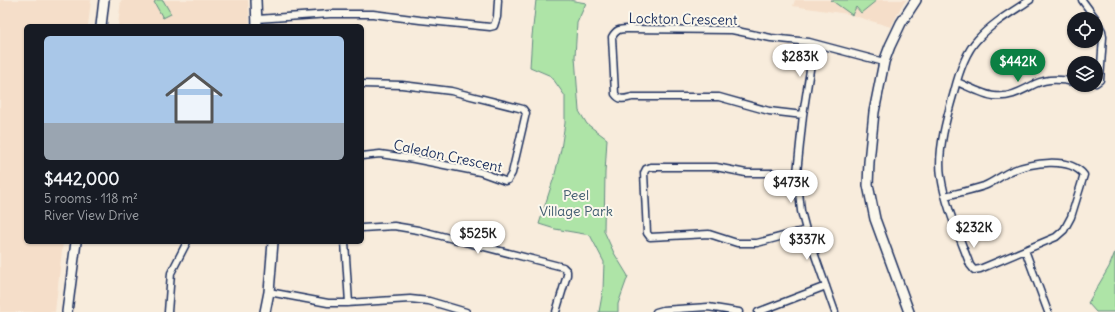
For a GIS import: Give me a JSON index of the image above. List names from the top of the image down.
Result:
{
  "streets": {
    "street": ["Lockton Crescent", "Caledon Crescent"]
  },
  "parks": ["Peel Village Park"],
  "page": {
    "list": [
      {
        "name": "$442,000",
        "note": "5 rooms · 118 m² · River View Drive"
      }
    ],
    "price": [
      "$283K",
      "$442K",
      "$473K",
      "$232K",
      "$525K",
      "$337K"
    ]
  }
}
